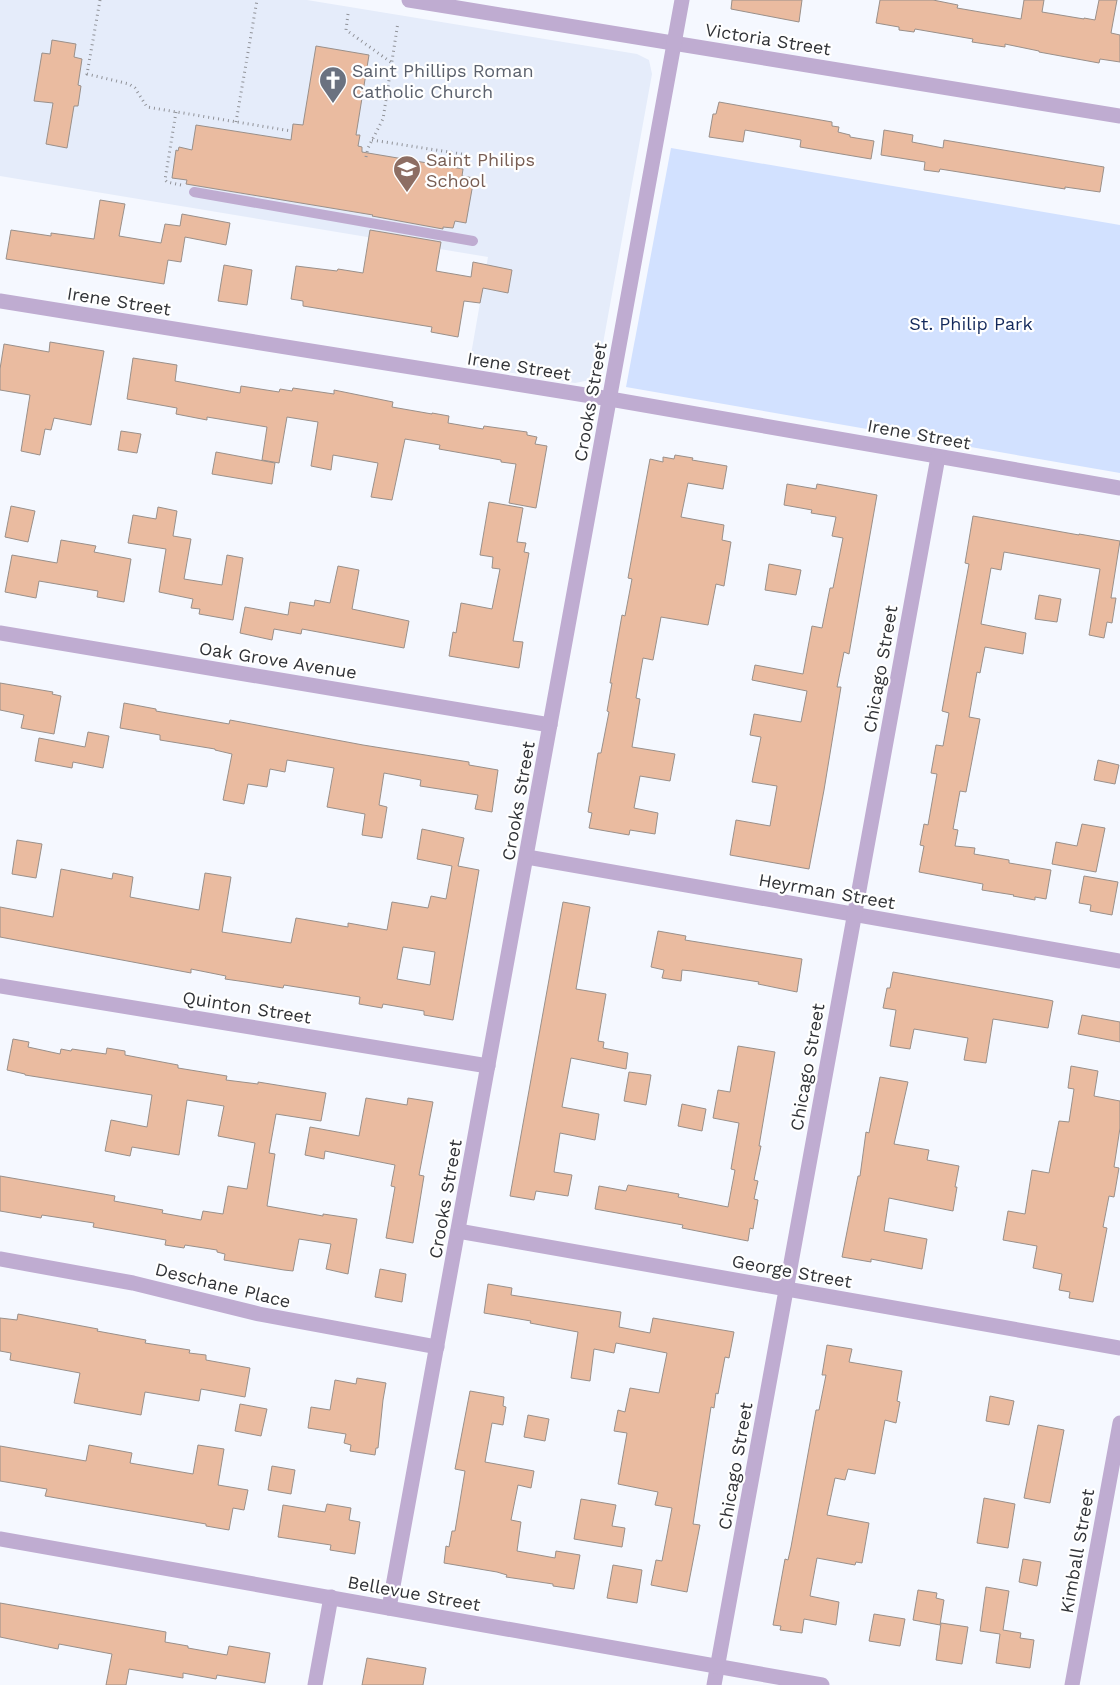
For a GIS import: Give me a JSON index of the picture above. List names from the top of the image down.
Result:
{
  "streets": {
    "street": [
      "Victoria Street",
      "Irene Street",
      "Crooks Street",
      "Oak Grove Avenue",
      "Chicago Street",
      "Heyrman Street",
      "Quinton Street",
      "George Street",
      "Deschane Place",
      "Kimball Street",
      "Bellevue Street"
    ]
  },
  "crossings": [
    ["Victoria Street", "Crooks Street"],
    ["Irene Street", "Crooks Street"],
    ["Irene Street", "Chicago Street"],
    ["Crooks Street", "Oak Grove Avenue"],
    ["Crooks Street", "Heyrman Street"],
    ["Crooks Street", "Quinton Street"],
    ["Crooks Street", "George Street"],
    ["Crooks Street", "Deschane Place"],
    ["Crooks Street", "Bellevue Street"],
    ["Chicago Street", "Heyrman Street"],
    ["Chicago Street", "George Street"],
    ["Chicago Street", "Bellevue Street"]
  ],
  "parks": ["St. Philip Park"],
  "places": {
    "church": ["Saint Phillips Roman Catholic Church"],
    "school or university": ["Saint Philips School"]
  }
}
